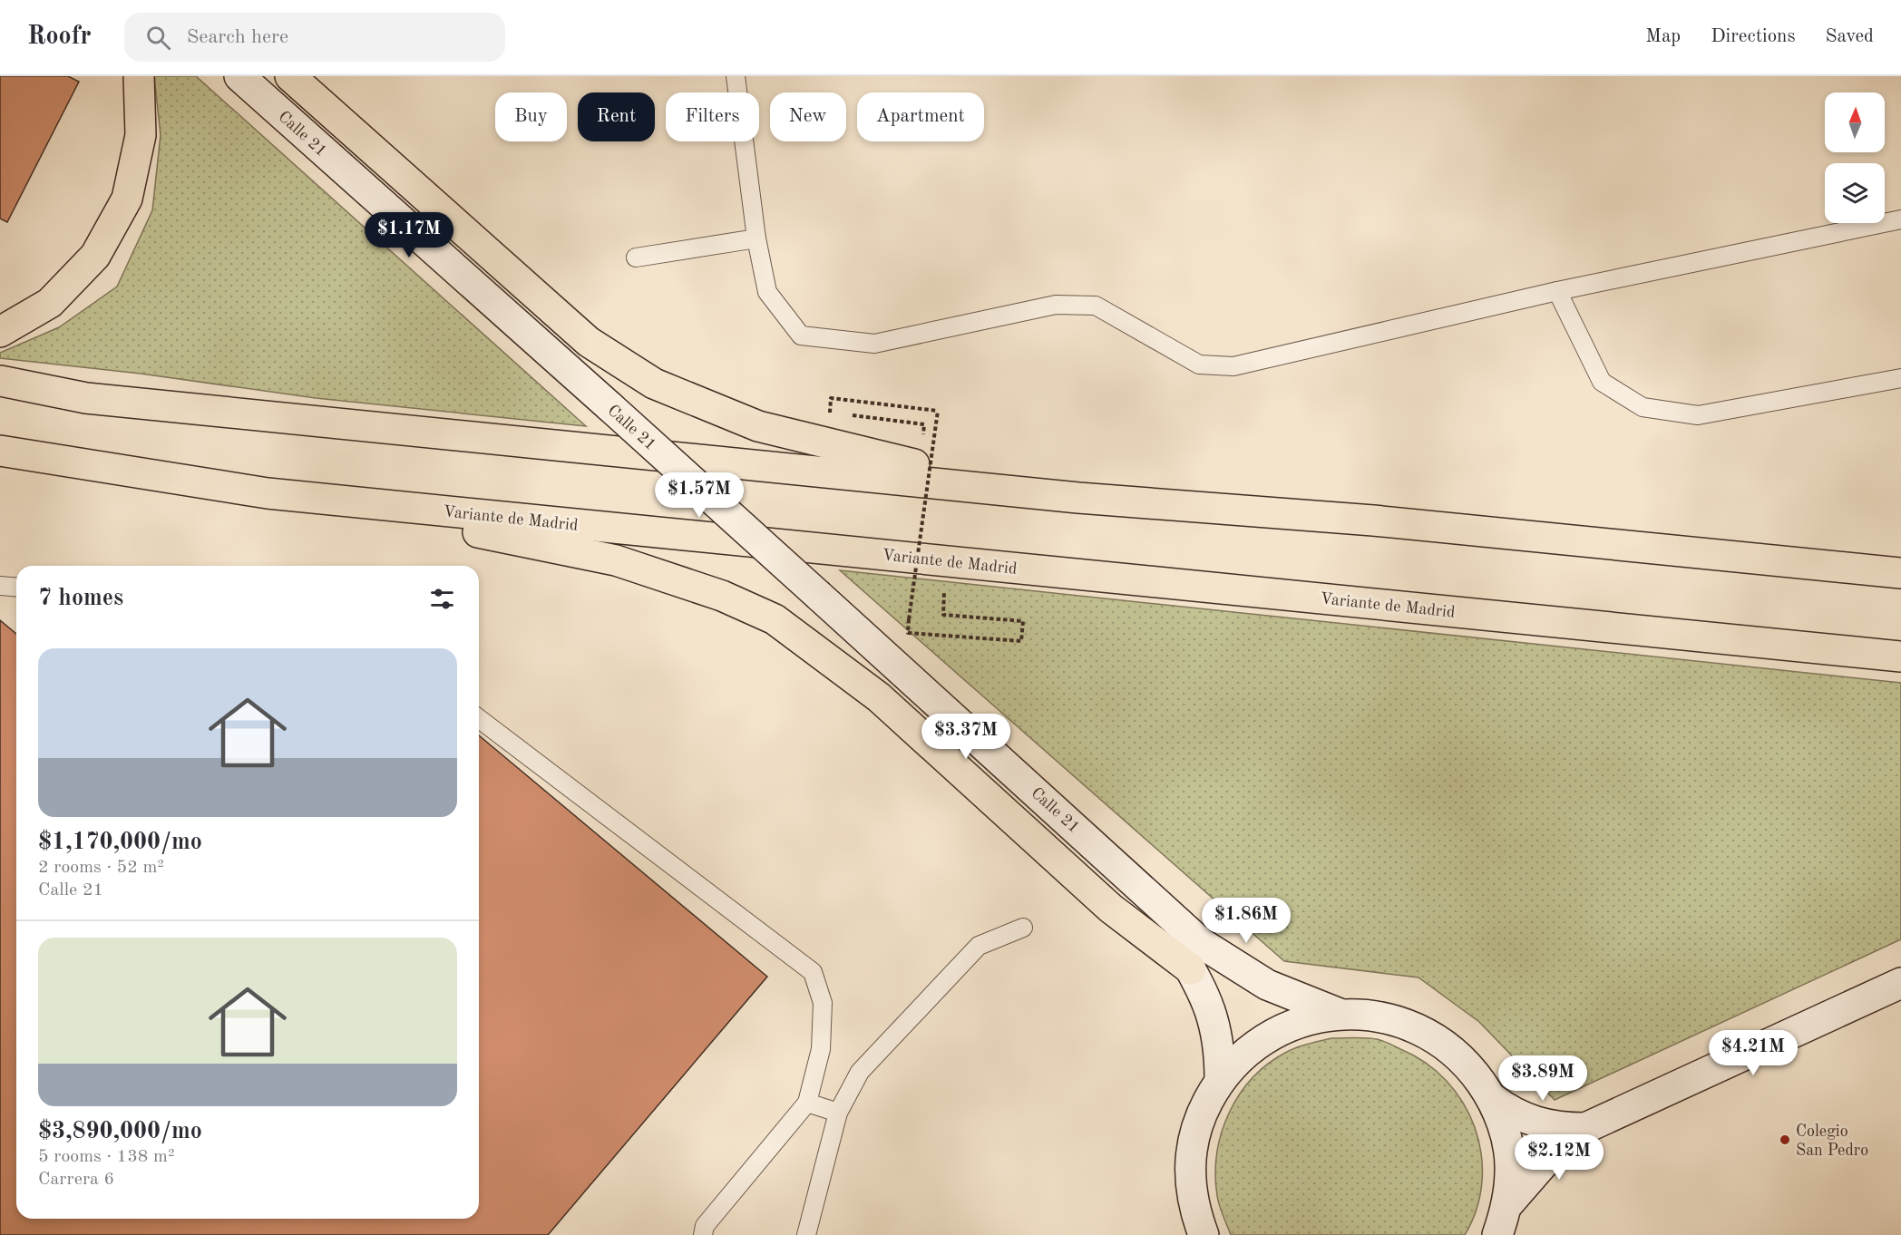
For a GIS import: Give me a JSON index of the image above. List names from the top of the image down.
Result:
{
  "streets": {
    "main road": ["Variante de Madrid"],
    "street": ["Calle 21"]
  },
  "places": ["Colegio San Pedro"],
  "north": "top",
  "page": {
    "header": "Roofr",
    "search": "Search here",
    "nav": ["Map", "Directions", "Saved"],
    "chip": [
      "Buy",
      "Rent",
      "Filters",
      "New",
      "Apartment"
    ],
    "price": [
      "$1.17M",
      "$1.57M",
      "$3.37M",
      "$1.86M",
      "$4.21M",
      "$3.89M",
      "$2.12M"
    ],
    "heading": "7 homes",
    "list": [
      {
        "name": "$1,170,000/mo",
        "note": "2 rooms · 52 m² · Calle 21"
      },
      {
        "name": "$3,890,000/mo",
        "note": "5 rooms · 138 m² · Carrera 6"
      }
    ]
  }
}
